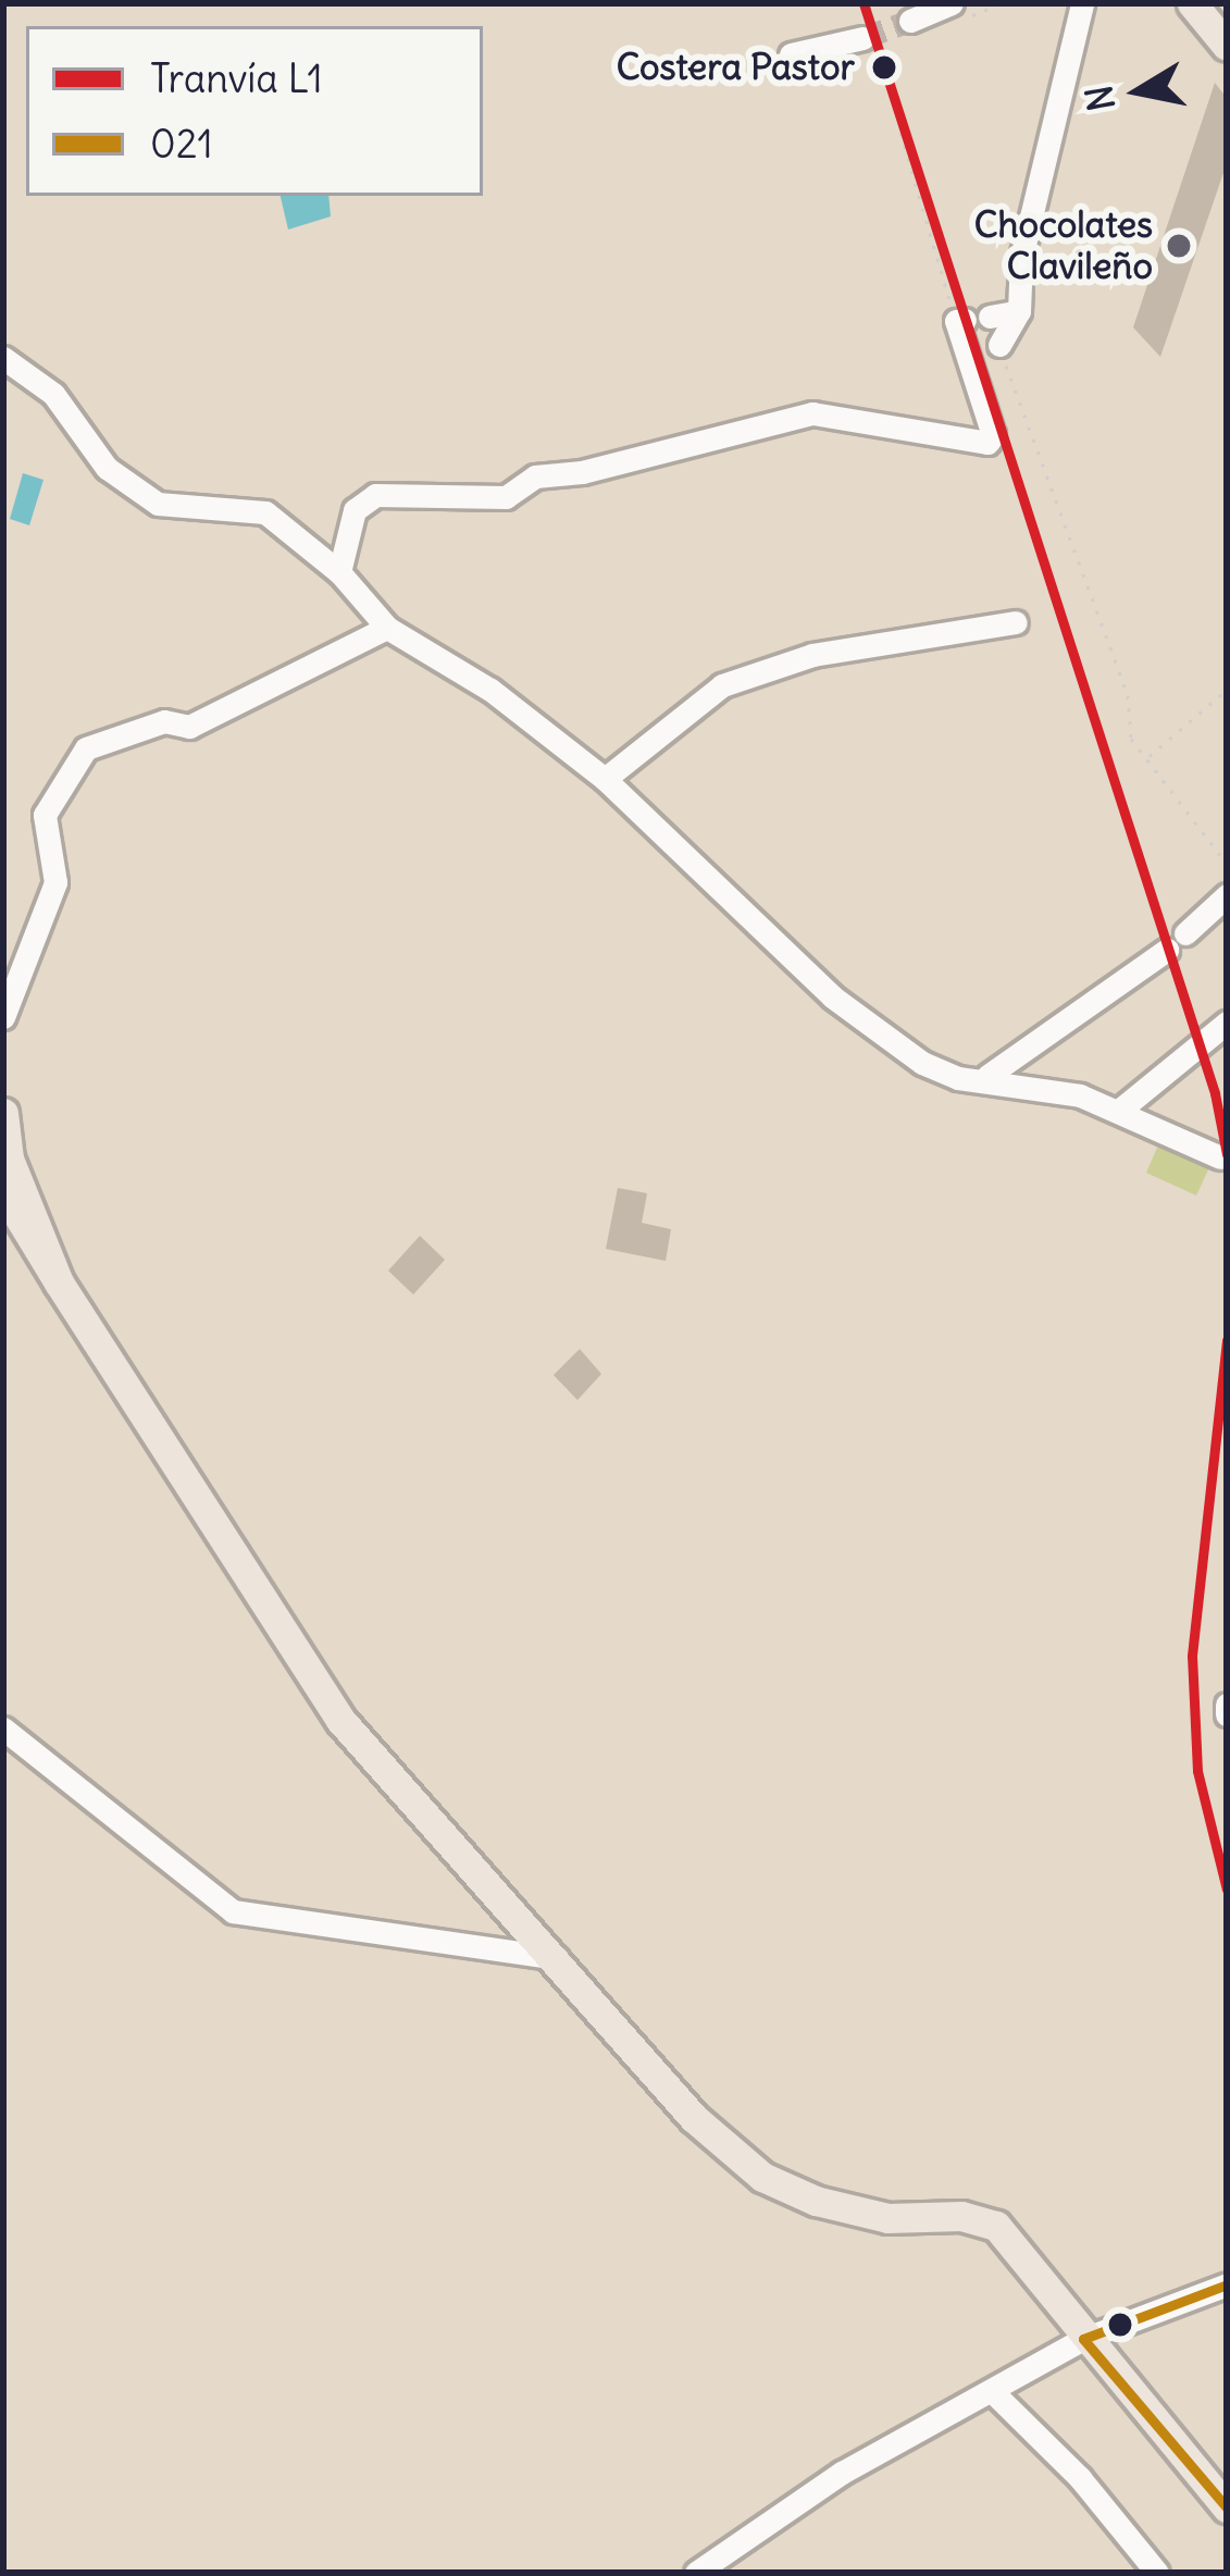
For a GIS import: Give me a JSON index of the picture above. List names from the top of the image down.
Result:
{
  "places": ["Costera Pastor", "Chocolates Clavileño"],
  "lines": ["tram line L1", "transit line 021"],
  "legend": ["Tranvía L1", "021"],
  "north": "left"
}
